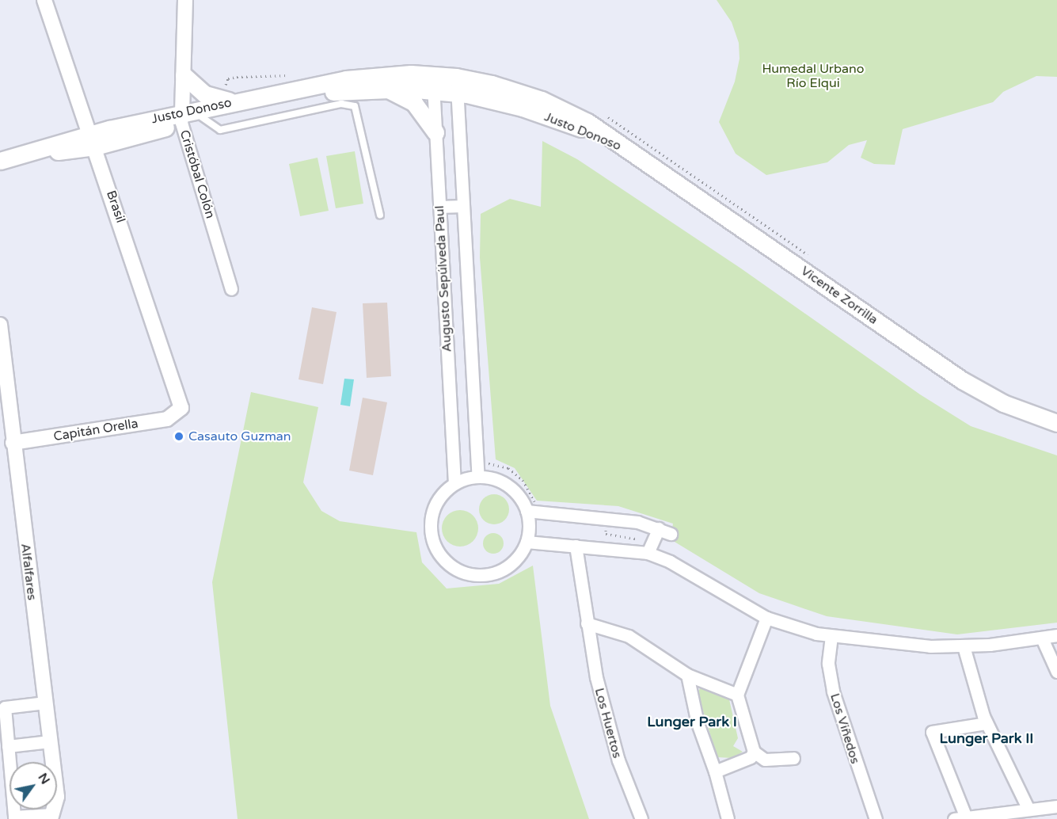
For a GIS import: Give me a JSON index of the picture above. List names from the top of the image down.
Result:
{
  "streets": {
    "main road": ["Justo Donoso", "Vicente Zorrilla"],
    "street": [
      "Cristóbal Colón",
      "Brasil",
      "Augusto Sepúlveda Paul",
      "Capitán Orella",
      "Alfalfares",
      "Los Huertos",
      "Los Viñedos"
    ]
  },
  "crossings": [
    ["Justo Donoso", "Cristóbal Colón"],
    ["Justo Donoso", "Brasil"],
    ["Justo Donoso", "Augusto Sepúlveda Paul"],
    ["Justo Donoso", "Vicente Zorrilla"],
    ["Brasil", "Capitán Orella"],
    ["Capitán Orella", "Alfalfares"]
  ],
  "districts": ["Lunger Park I", "Lunger Park II"],
  "parks": ["Humedal Urbano Río Elqui"],
  "places": ["Casauto Guzman"],
  "north": "top right"
}
